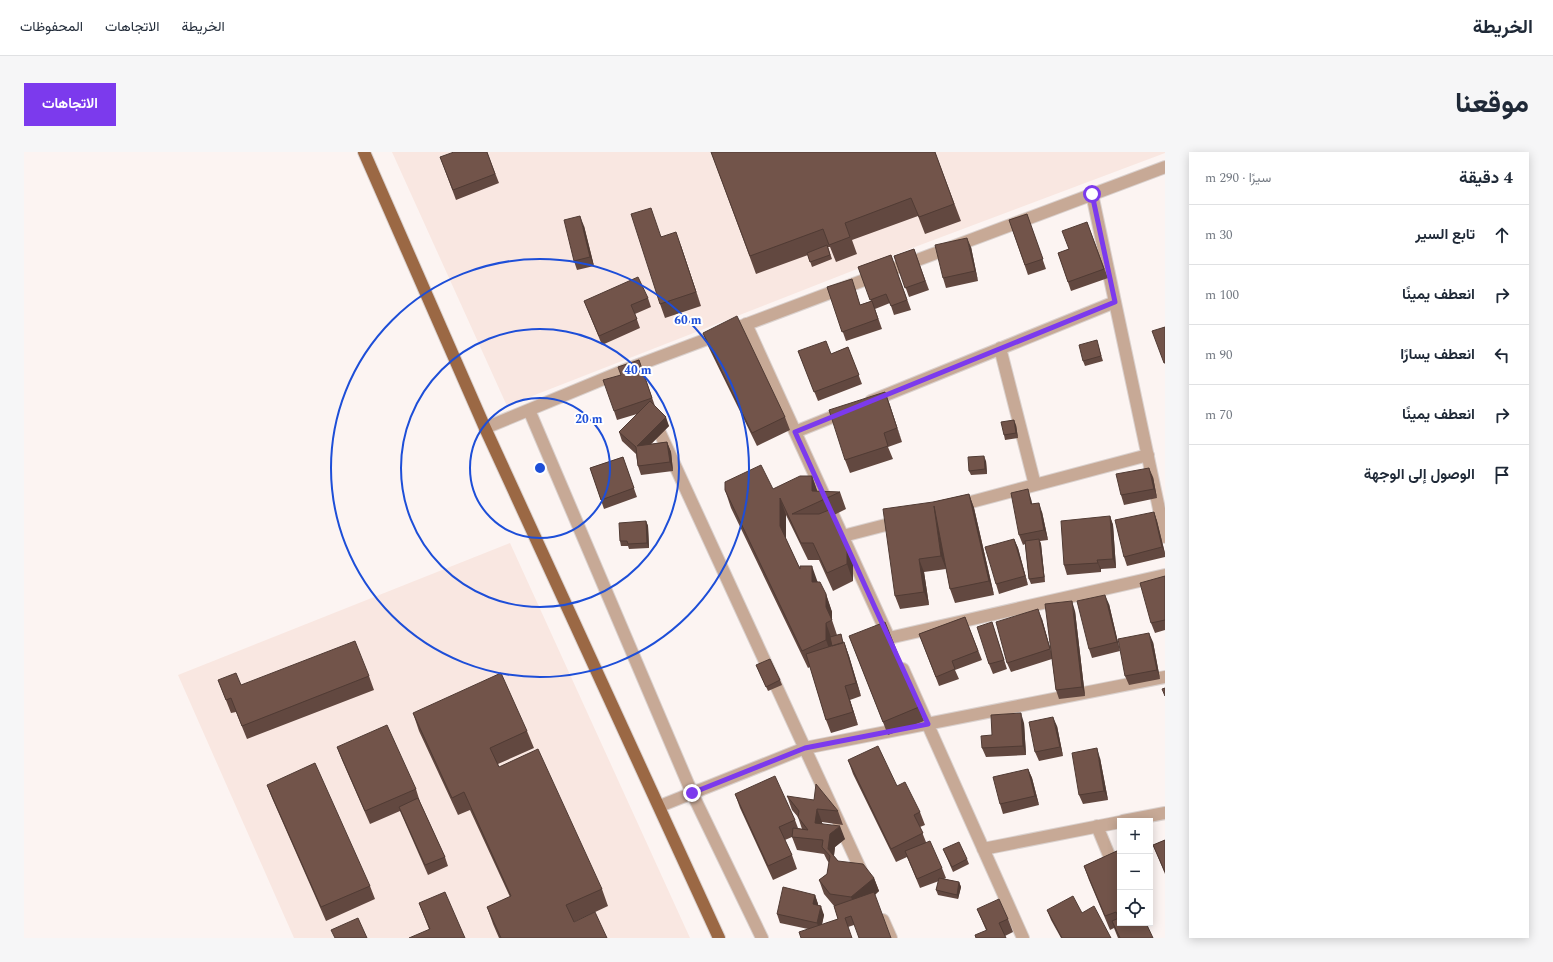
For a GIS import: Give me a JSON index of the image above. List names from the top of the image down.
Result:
{
  "page": {
    "header": "الخريطة",
    "nav": ["الخريطة", "الاتجاهات", "المحفوظات"],
    "title": "موقعنا",
    "buttons": "الاتجاهات",
    "heading": ["4 دقيقة", "سيرًا · 290 m"],
    "list": [
      ["تابع السير", "30 m"],
      ["انعطف يمينًا", "100 m"],
      ["انعطف يسارًا", "90 m"],
      ["انعطف يمينًا", "70 m"],
      "الوصول إلى الوجهة"
    ],
    "map_buttons": ["+", "−"]
  },
  "rings": ["60 m", "40 m", "20 m"]
}
